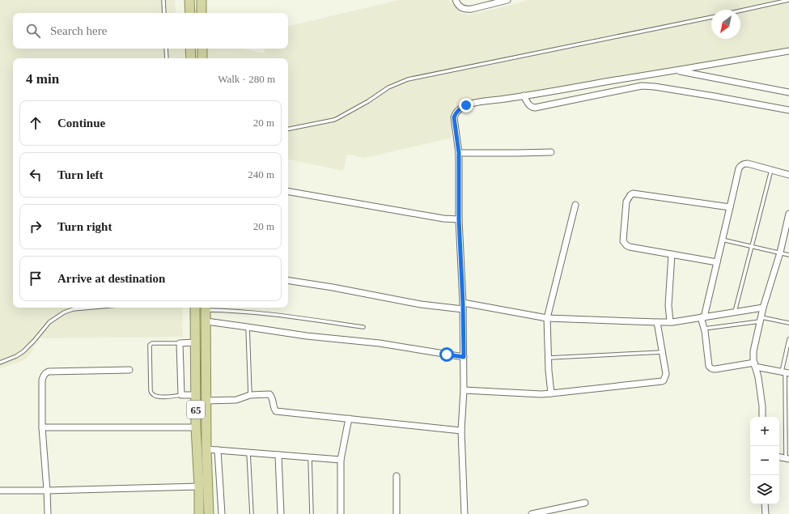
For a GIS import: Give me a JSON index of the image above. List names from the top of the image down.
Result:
{
  "streets": {
    "main road": ["65"]
  },
  "north": "bottom left",
  "page": {
    "search": "Search here",
    "heading": ["4 min", "Walk · 280 m"],
    "list": [
      ["Continue", "20 m"],
      ["Turn left", "240 m"],
      ["Turn right", "20 m"],
      "Arrive at destination"
    ],
    "map_buttons": ["+", "−"]
  }
}
